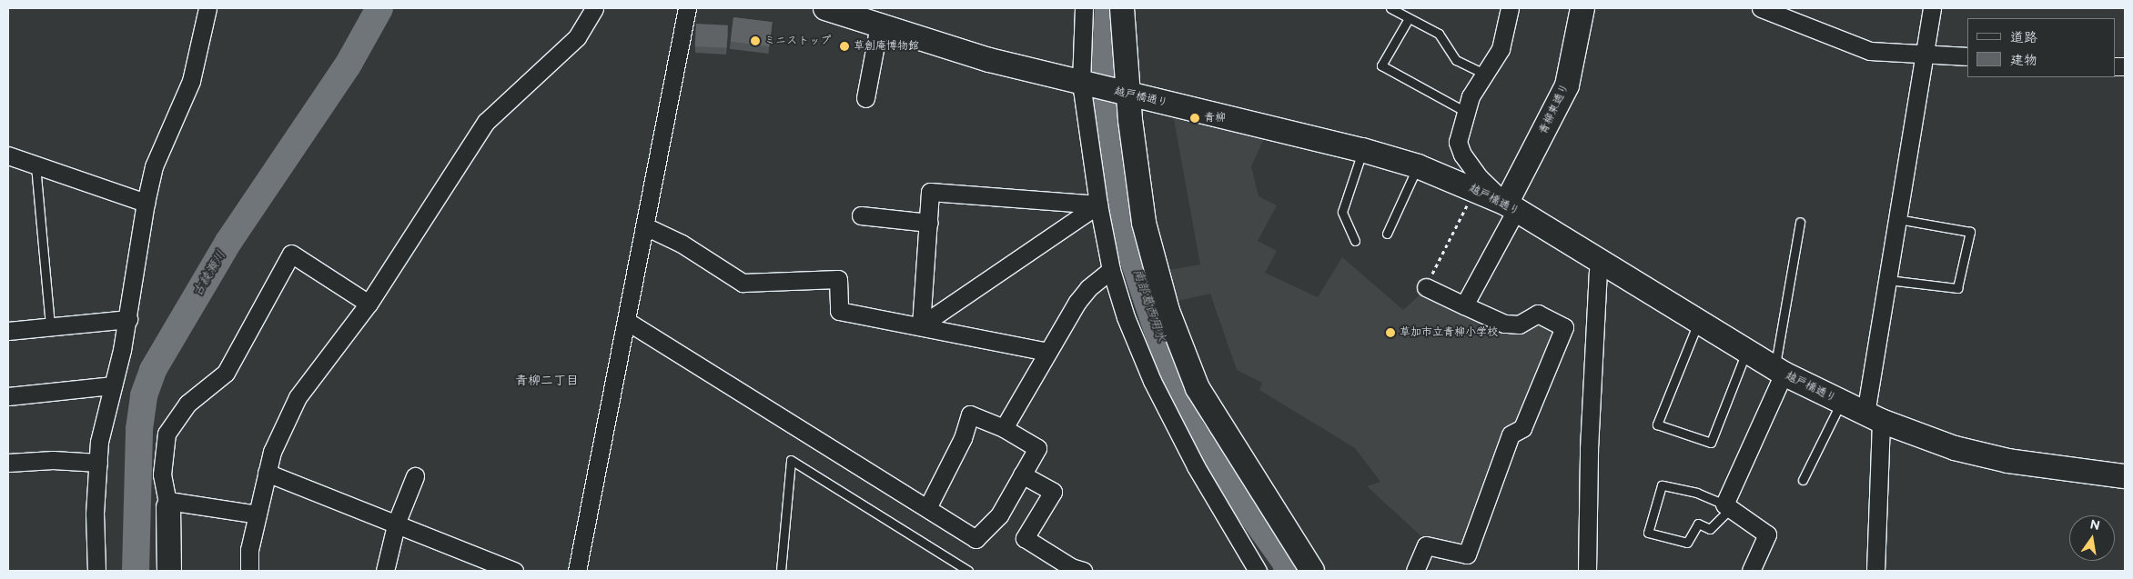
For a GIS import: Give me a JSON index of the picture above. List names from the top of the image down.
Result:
{
  "streets": {
    "street": ["越戸橋通り", "青柳東通り"]
  },
  "crossings": [
    ["越戸橋通り", "青柳東通り"]
  ],
  "districts": ["青柳二丁目"],
  "water": ["古綾瀬川", "南部葛西用水"],
  "places": [
    "ミニストップ",
    "草創庵博物館",
    "青柳",
    "草加市立青柳小学校"
  ],
  "legend": ["道路", "建物"],
  "north": "top"
}
